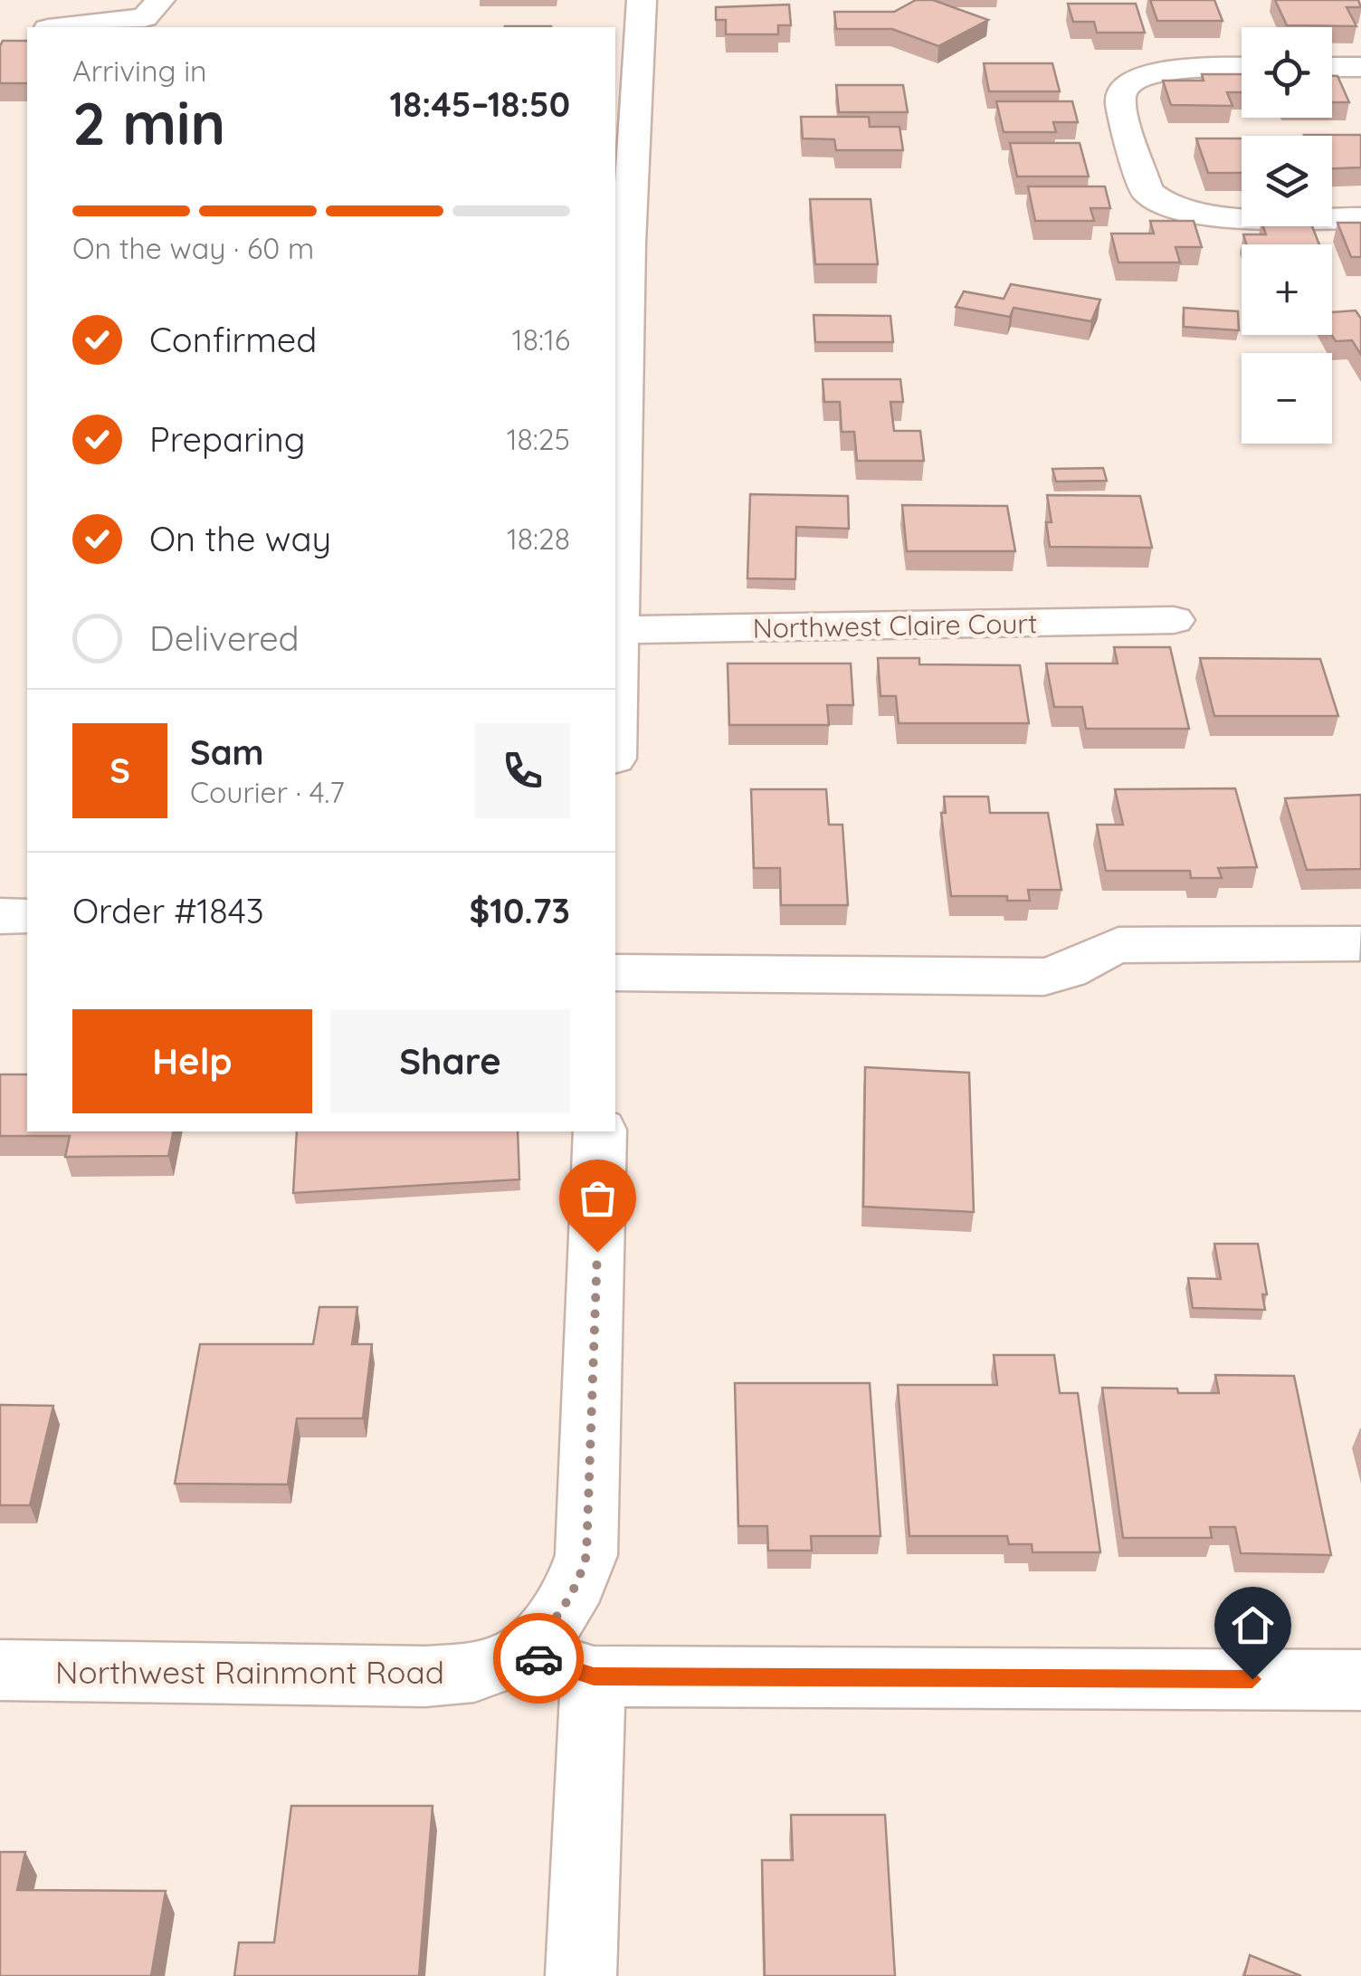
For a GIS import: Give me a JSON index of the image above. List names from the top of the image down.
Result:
{
  "streets": {
    "street": ["Northwest Claire Court", "Northwest Rainmont Road"]
  },
  "page": {
    "map_buttons": ["+", "−"],
    "heading": ["2 min", "Arriving in", "18:45–18:50"],
    "panel": [
      "Sam",
      "Courier · 4.7",
      "Order #1843",
      "$10.73"
    ],
    "bar": "On the way · 60 m",
    "list": [
      ["Confirmed", "18:16"],
      ["Preparing", "18:25"],
      ["On the way", "18:28"],
      "Delivered"
    ],
    "round": "S",
    "buttons": ["Help", "Share"]
  }
}
